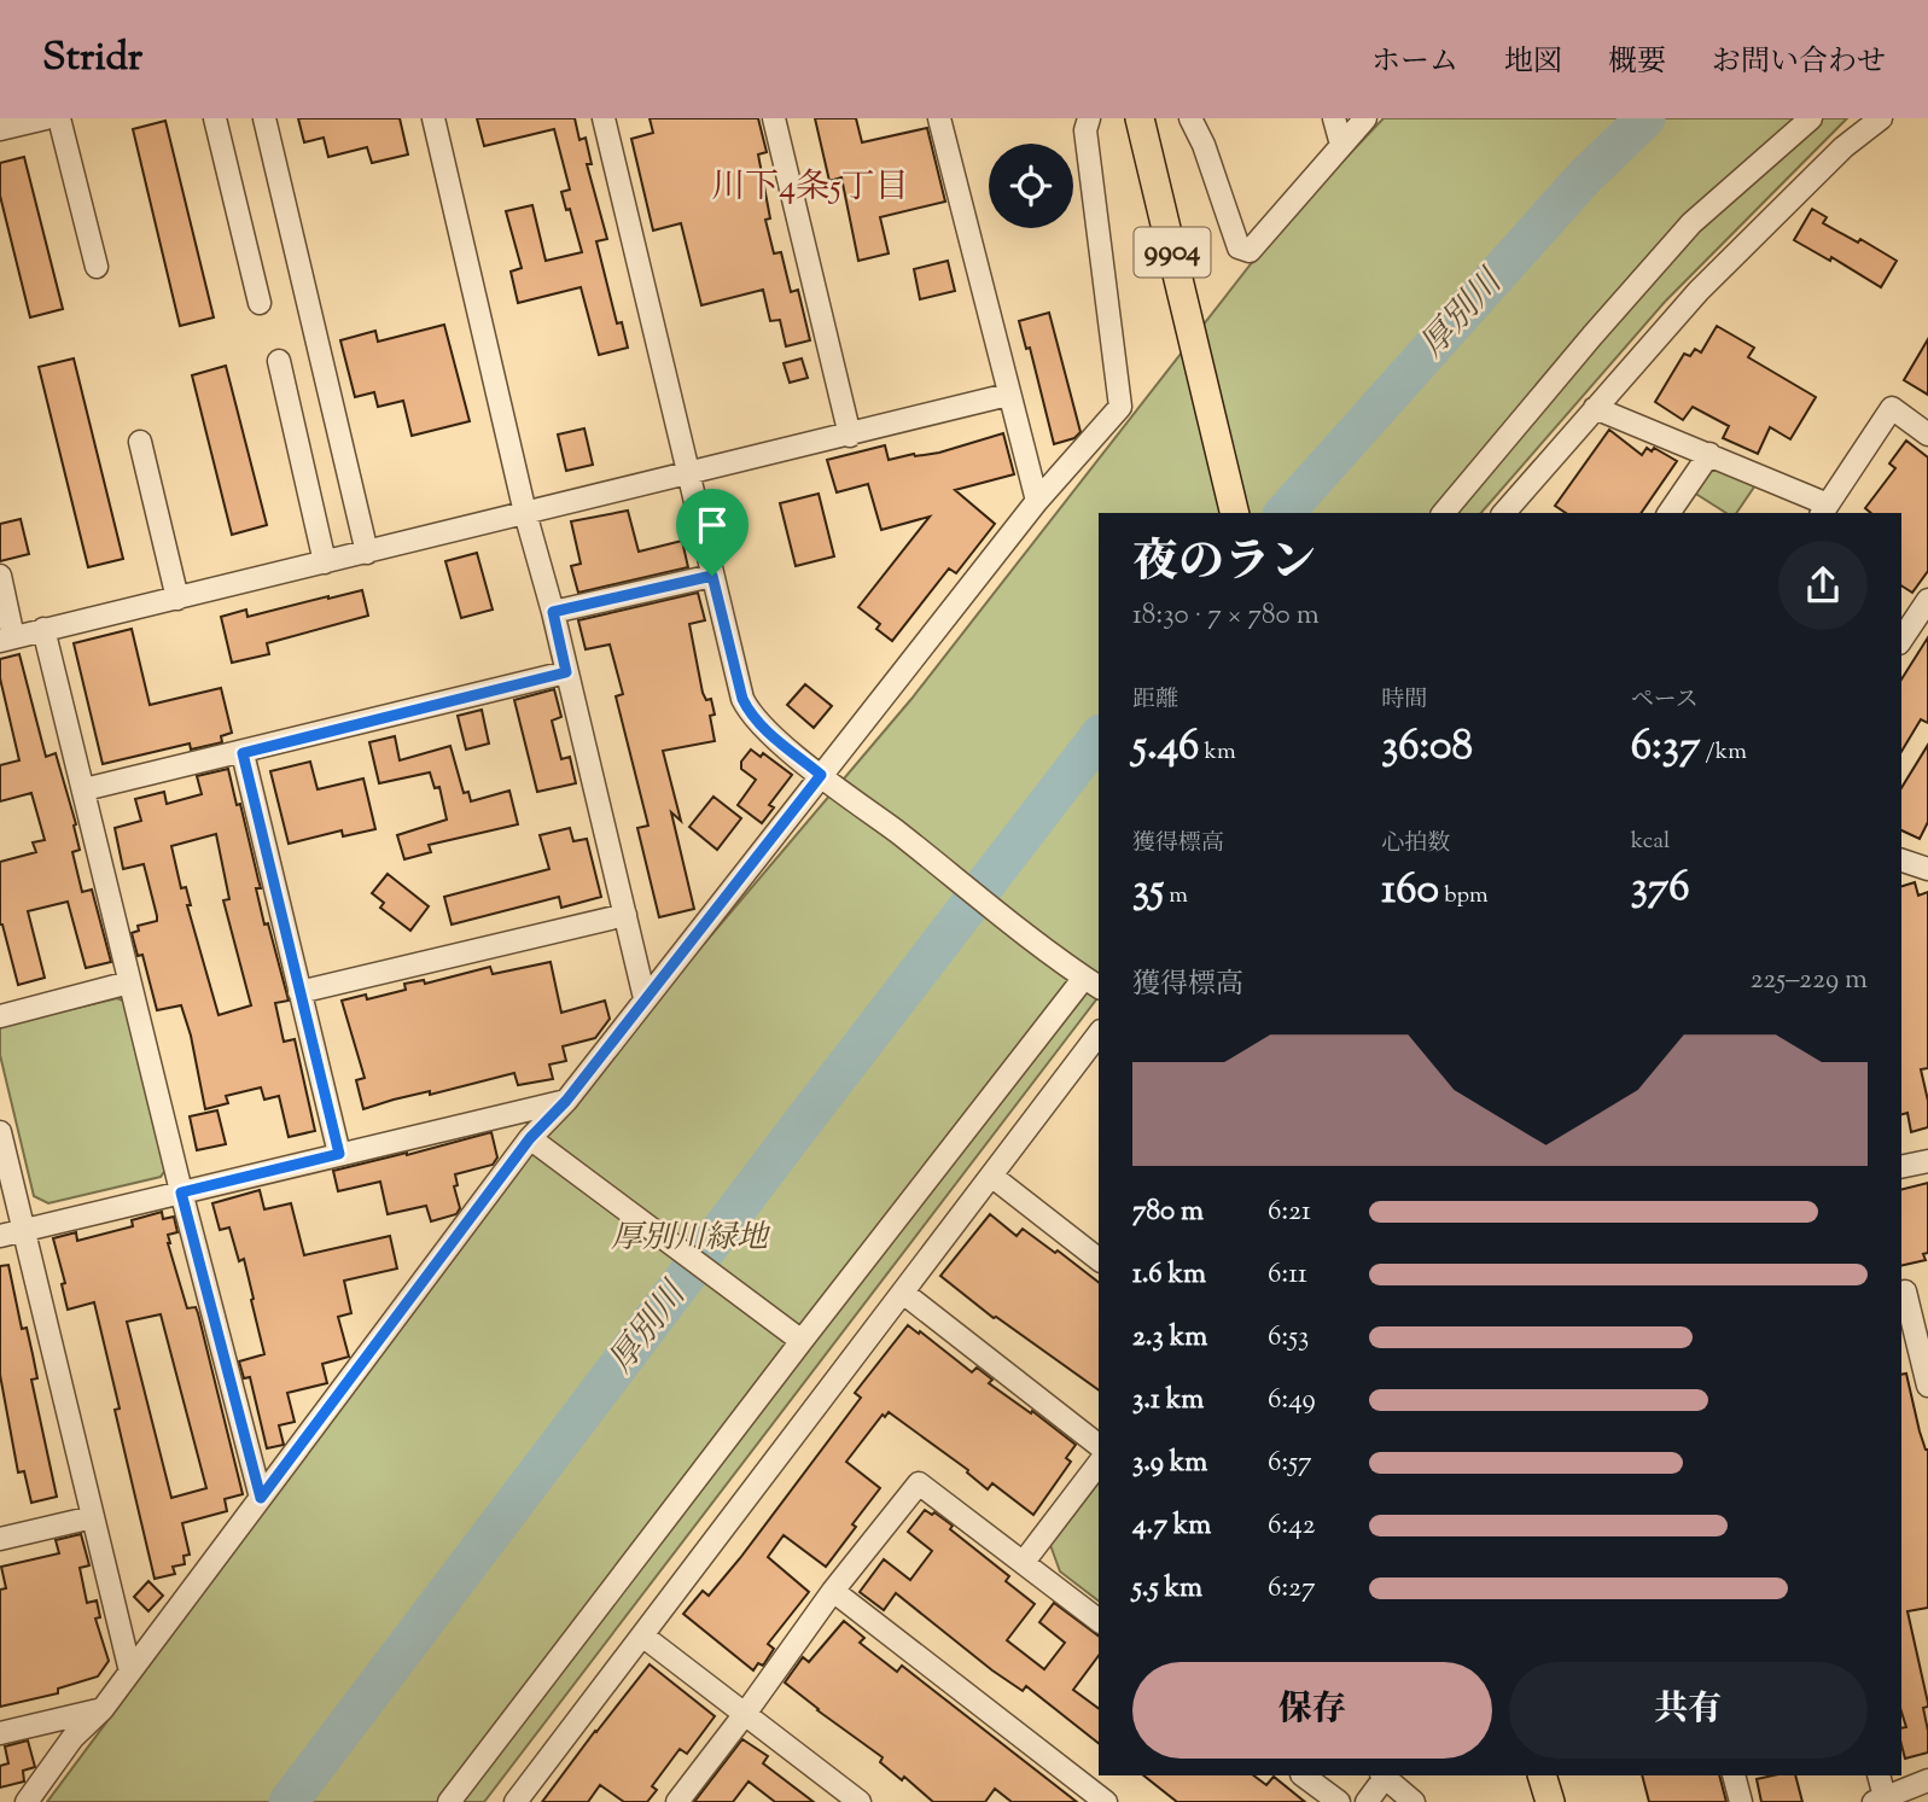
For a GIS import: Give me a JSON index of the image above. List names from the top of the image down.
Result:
{
  "streets": {
    "main road": ["9904"]
  },
  "districts": ["川下4条5丁目"],
  "water": ["厚別川"],
  "parks": ["厚別川緑地"],
  "page": {
    "header": "Stridr",
    "nav": [
      "ホーム",
      "地図",
      "概要",
      "お問い合わせ"
    ],
    "heading": ["夜のラン", "18:30 · 7 × 780 m"],
    "stats": [
      ["距離", "5.46 km"],
      ["時間", "36:08"],
      ["ペース", "6:37 /km"],
      ["獲得標高", "35 m"],
      ["心拍数", "160 bpm"],
      ["kcal", "376"]
    ],
    "chart": ["獲得標高", "225–229 m"],
    "list": [
      {
        "name": "780 m",
        "note": "6:21"
      },
      {
        "name": "1.6 km",
        "note": "6:11"
      },
      {
        "name": "2.3 km",
        "note": "6:53"
      },
      {
        "name": "3.1 km",
        "note": "6:49"
      },
      {
        "name": "3.9 km",
        "note": "6:57"
      },
      {
        "name": "4.7 km",
        "note": "6:42"
      },
      {
        "name": "5.5 km",
        "note": "6:27"
      }
    ],
    "buttons": ["保存", "共有"]
  }
}
